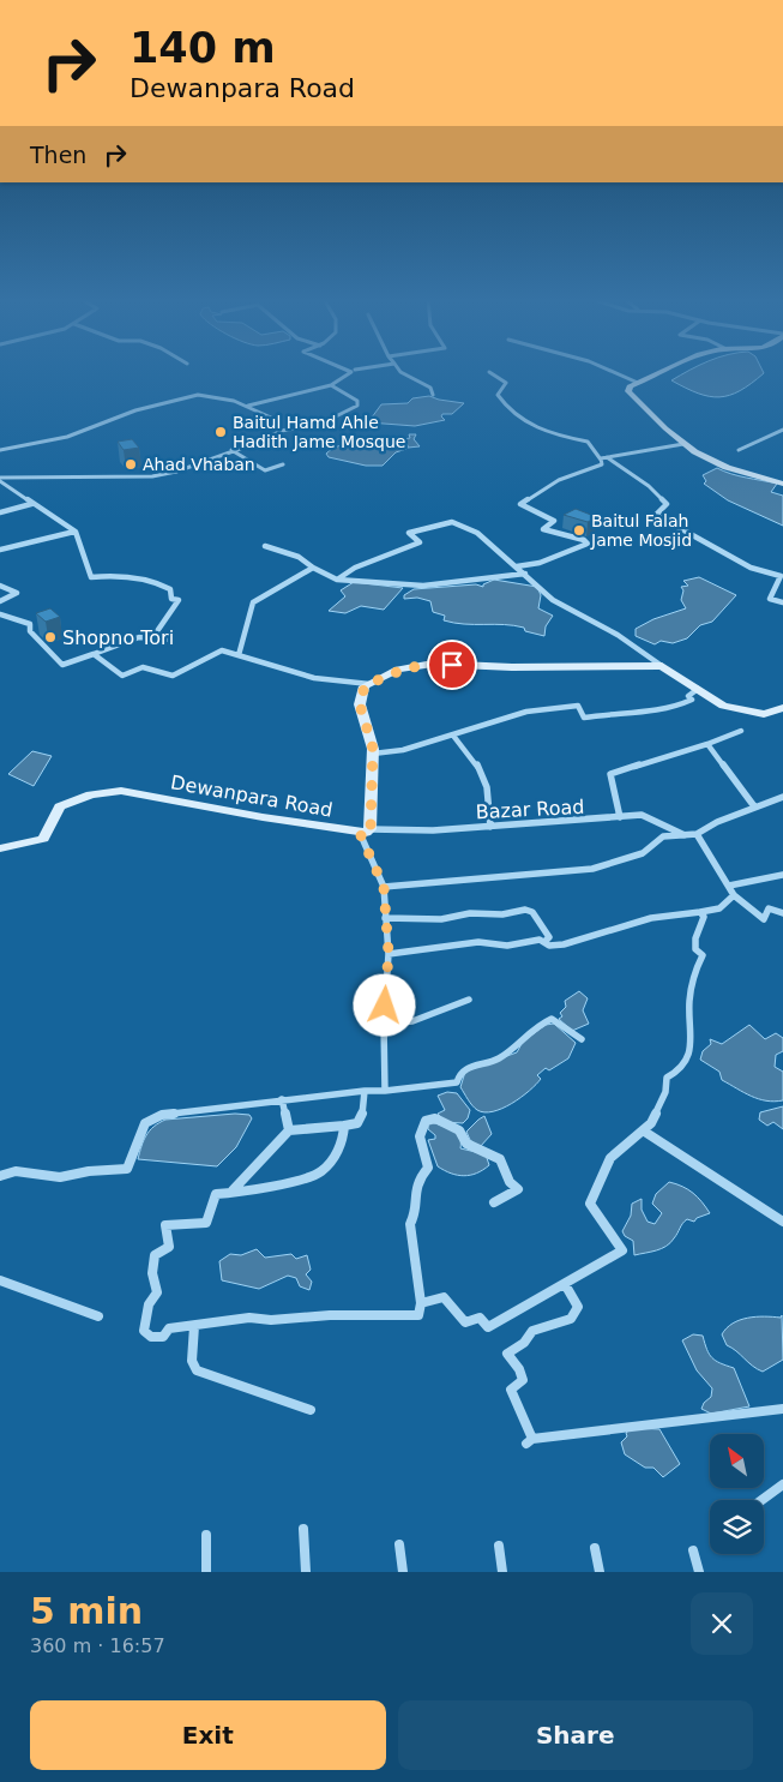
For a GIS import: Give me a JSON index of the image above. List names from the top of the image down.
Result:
{
  "streets": {
    "street": ["Dewanpara Road", "Bazar Road"]
  },
  "crossings": [
    ["Dewanpara Road", "Bazar Road"]
  ],
  "places": [
    "Baitul Hamd Ahle Hadith Jame Mosque",
    "Ahad Vhaban",
    "Baitul Falah Jame Mosjid",
    "Shopno Tori"
  ],
  "north": "top left",
  "page": {
    "turn": ["140 m", "Dewanpara Road"],
    "then": "Then",
    "heading": ["5 min", "360 m · 16:57"],
    "buttons": ["Exit", "Share"]
  }
}
